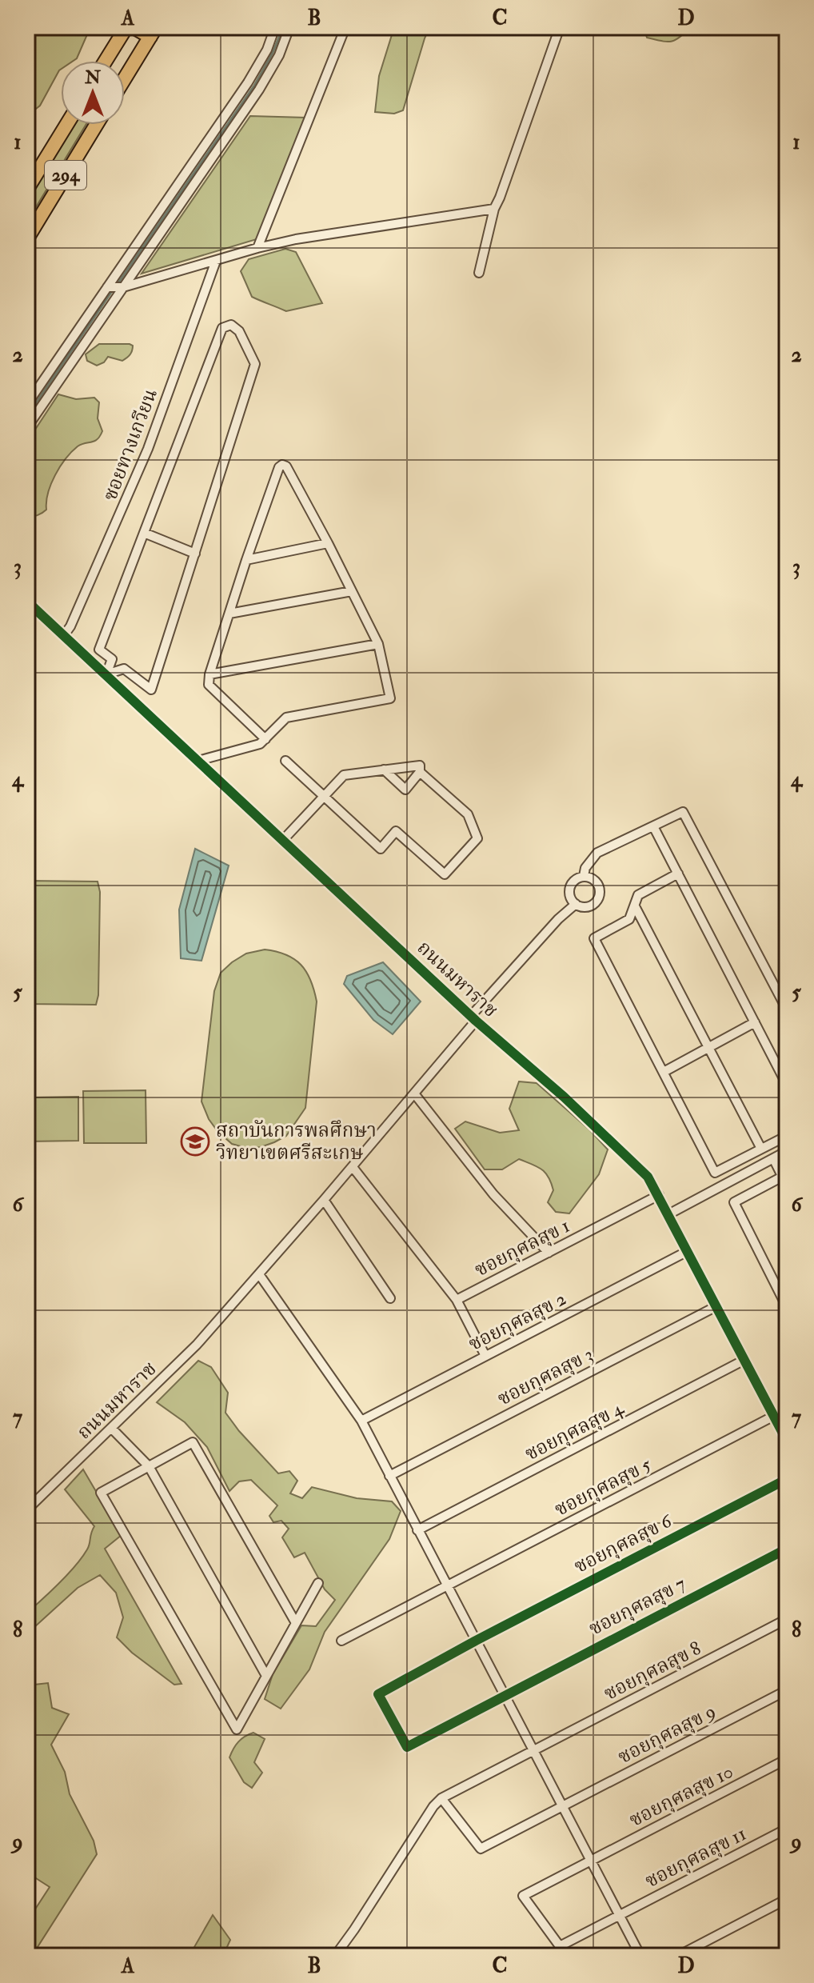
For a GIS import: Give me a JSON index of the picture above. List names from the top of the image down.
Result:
{
  "streets": {
    "main road": ["294"],
    "street": [
      "ซอยทางเกวียน",
      "ถนนมหาราช",
      "ซอยกุศลสุข 1",
      "ซอยกุศลสุข 2",
      "ซอยกุศลสุข 3",
      "ซอยกุศลสุข 4",
      "ซอยกุศลสุข 5",
      "ซอยกุศลสุข 6",
      "ซอยกุศลสุข 7",
      "ซอยกุศลสุข 8",
      "ซอยกุศลสุข 9",
      "ซอยกุศลสุข 10",
      "ซอยกุศลสุข 11"
    ]
  },
  "crossings": [
    ["ซอยทางเกวียน", "ถนนมหาราช"],
    ["ถนนมหาราช", "ซอยกุศลสุข 1"],
    ["ถนนมหาราช", "ซอยกุศลสุข 2"],
    ["ถนนมหาราช", "ซอยกุศลสุข 3"],
    ["ถนนมหาราช", "ซอยกุศลสุข 4"],
    ["ถนนมหาราช", "ซอยกุศลสุข 5"],
    ["ซอยกุศลสุข 6", "ซอยกุศลสุข 7"],
    ["ซอยกุศลสุข 8", "ซอยกุศลสุข 9"],
    ["ซอยกุศลสุข 10", "ซอยกุศลสุข 11"]
  ],
  "places": {
    "school or university": ["สถาบันการพลศึกษา วิทยาเขตศรีสะเกษ"]
  },
  "north": "top",
  "grid": {
    "columns": [
      "A",
      "B",
      "C",
      "D"
    ],
    "rows": [
      "1",
      "2",
      "3",
      "4",
      "5",
      "6",
      "7",
      "8",
      "9"
    ]
  }
}
